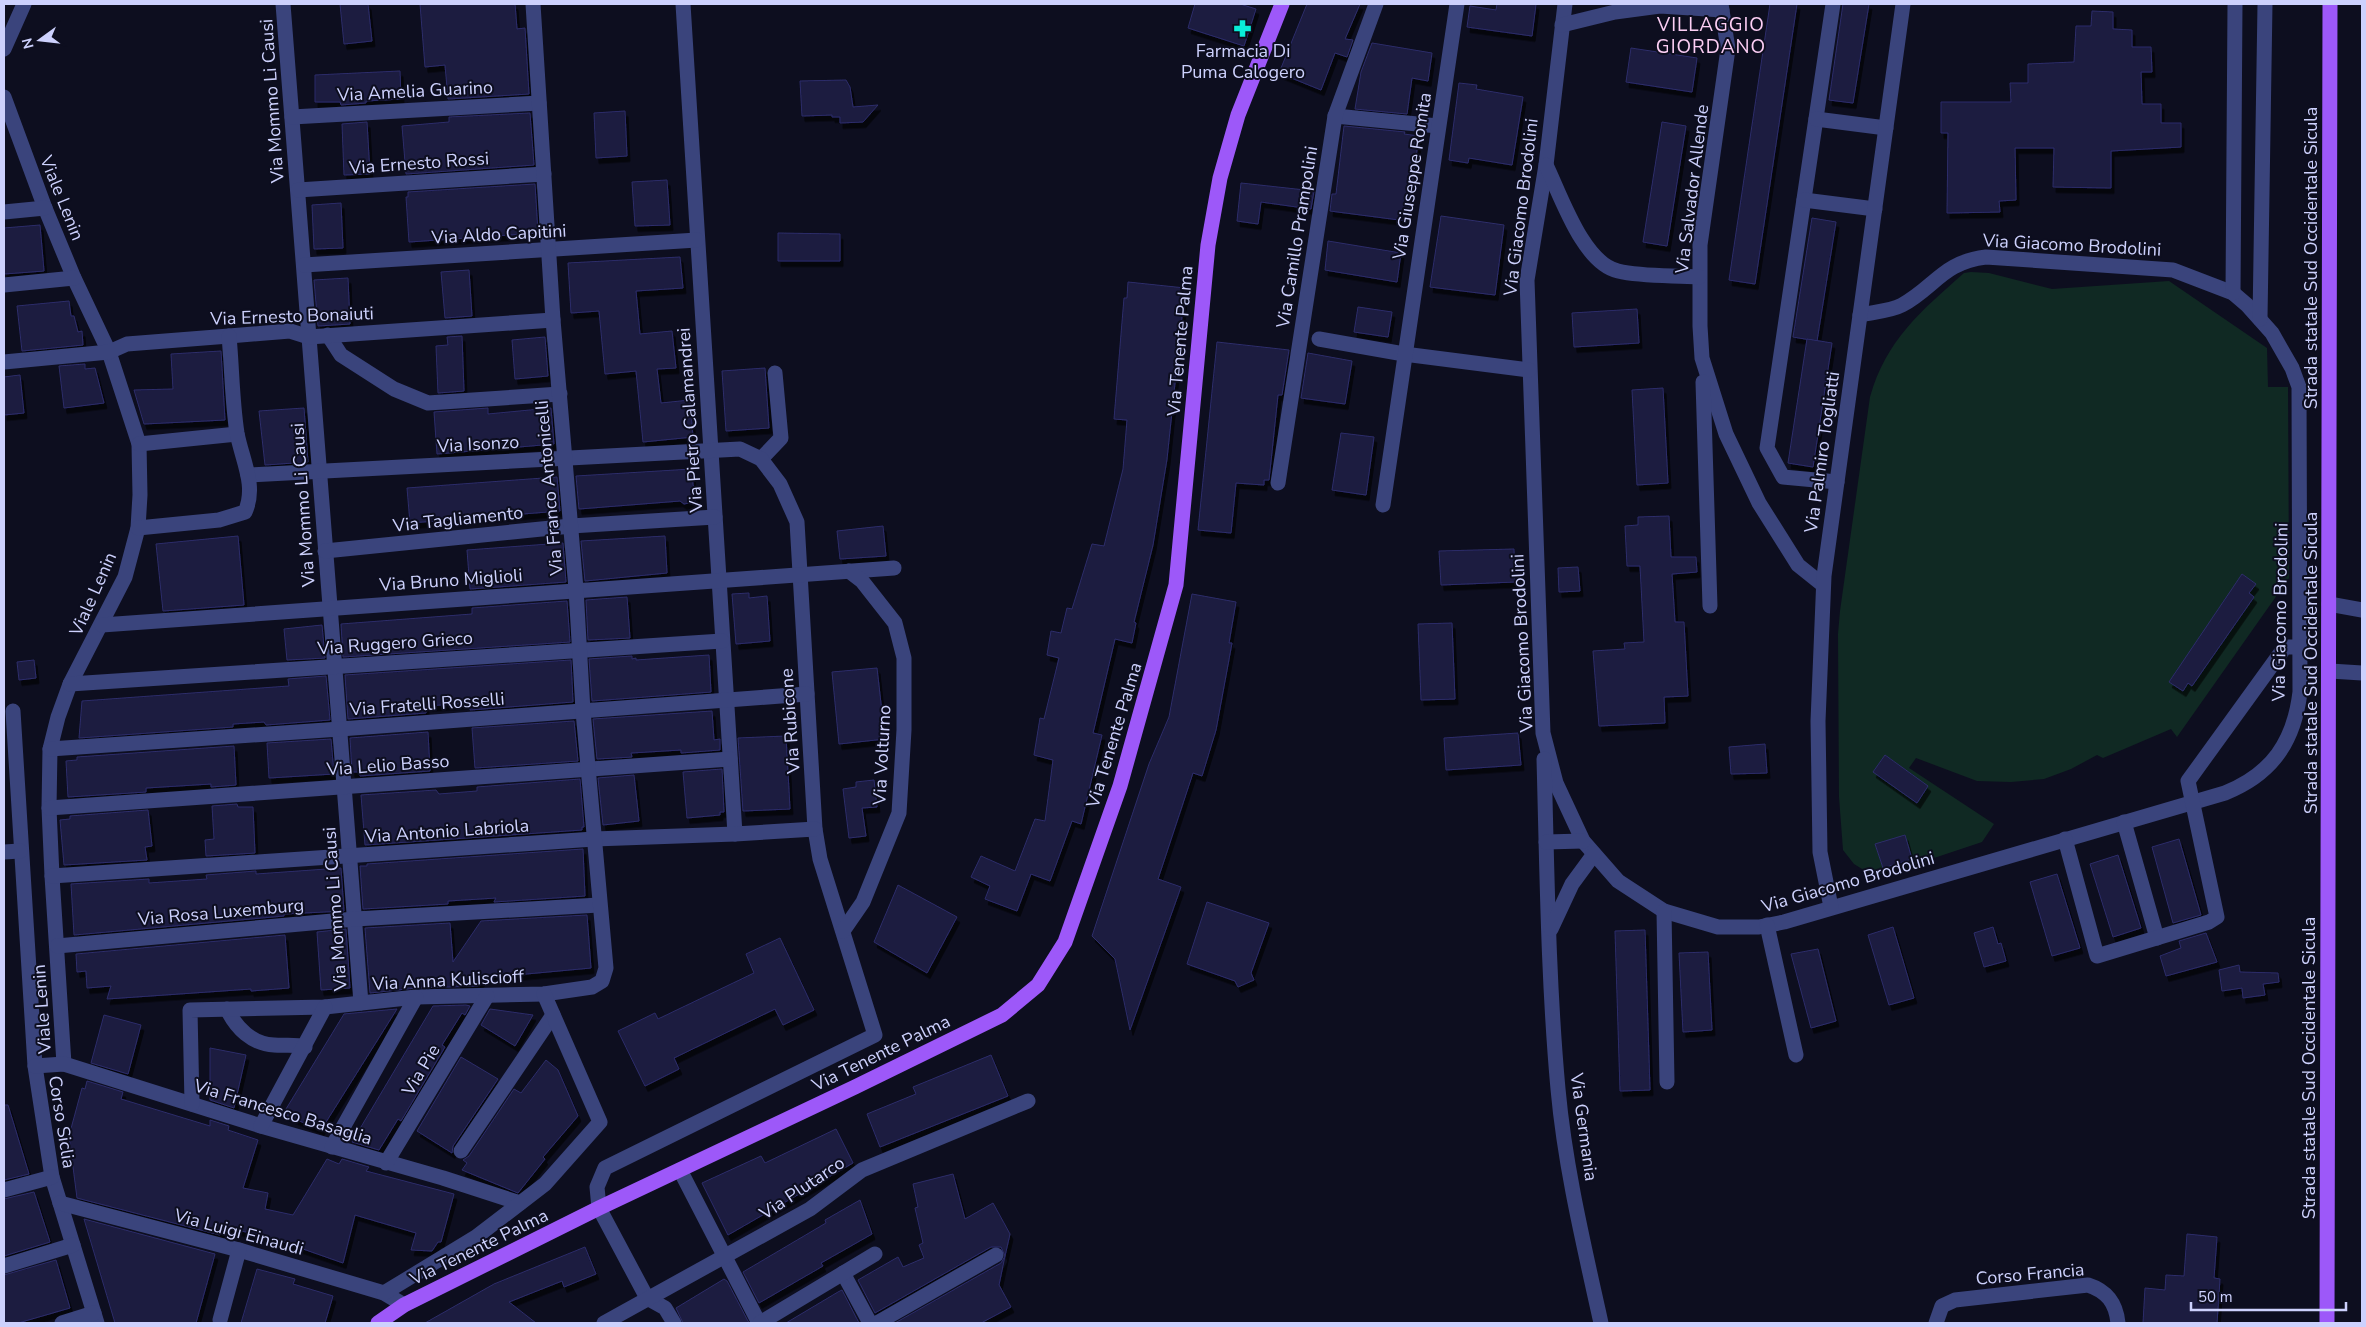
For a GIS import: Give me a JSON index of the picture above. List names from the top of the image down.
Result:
{
  "streets": {
    "main road": ["Strada statale Sud Occidentale Sicula", "Via Tenente Palma"],
    "street": [
      "Via Amelia Guarino",
      "Via Mommo Li Causi",
      "Via Ernesto Rossi",
      "Via Giuseppe Romita",
      "Via Salvador Allende",
      "Viale Lenin",
      "Via Giacomo Brodolini",
      "Via Aldo Capitini",
      "Via Camillo Prampolini",
      "Via Ernesto Bonaiuti",
      "Via Pietro Calamandrei",
      "Via Isonzo",
      "Via Palmiro Togliatti",
      "Via Franco Antonicelli",
      "Via Tagliamento",
      "Via Bruno Miglioli",
      "Via Ruggero Grieco",
      "Via Fratelli Rosselli",
      "Via Rubicone",
      "Via Volturno",
      "Via Lelio Basso",
      "Via Antonio Labriola",
      "Via Rosa Luxemburg",
      "Via Anna Kuliscioff",
      "Via Pie",
      "Via Francesco Basaglia",
      "Corso Siclia",
      "Via Germania",
      "Via Plutarco",
      "Via Luigi Einaudi",
      "Corso Francia"
    ]
  },
  "crossings": [
    ["Via Amelia Guarino", "Via Mommo Li Causi"],
    ["Via Amelia Guarino", "Via Franco Antonicelli"],
    ["Via Mommo Li Causi", "Via Ernesto Rossi"],
    ["Via Mommo Li Causi", "Via Aldo Capitini"],
    ["Via Mommo Li Causi", "Via Ernesto Bonaiuti"],
    ["Via Mommo Li Causi", "Via Isonzo"],
    ["Via Mommo Li Causi", "Via Tagliamento"],
    ["Via Mommo Li Causi", "Via Bruno Miglioli"],
    ["Via Mommo Li Causi", "Via Ruggero Grieco"],
    ["Via Mommo Li Causi", "Via Fratelli Rosselli"],
    ["Via Mommo Li Causi", "Via Lelio Basso"],
    ["Via Mommo Li Causi", "Via Antonio Labriola"],
    ["Via Mommo Li Causi", "Via Rosa Luxemburg"],
    ["Via Mommo Li Causi", "Via Anna Kuliscioff"],
    ["Via Ernesto Rossi", "Via Franco Antonicelli"],
    ["Via Salvador Allende", "Via Palmiro Togliatti"],
    ["Viale Lenin", "Via Ernesto Bonaiuti"],
    ["Viale Lenin", "Via Bruno Miglioli"],
    ["Viale Lenin", "Via Ruggero Grieco"],
    ["Viale Lenin", "Via Fratelli Rosselli"],
    ["Viale Lenin", "Via Lelio Basso"],
    ["Viale Lenin", "Via Antonio Labriola"],
    ["Viale Lenin", "Via Rosa Luxemburg"],
    ["Viale Lenin", "Via Francesco Basaglia"],
    ["Via Giacomo Brodolini", "Via Palmiro Togliatti"],
    ["Via Giacomo Brodolini", "Via Germania"],
    ["Via Aldo Capitini", "Via Pietro Calamandrei"],
    ["Via Aldo Capitini", "Via Franco Antonicelli"],
    ["Via Ernesto Bonaiuti", "Via Franco Antonicelli"],
    ["Via Tenente Palma", "Via Rubicone"],
    ["Via Tenente Palma", "Via Luigi Einaudi"],
    ["Via Pietro Calamandrei", "Via Isonzo"],
    ["Via Pietro Calamandrei", "Via Tagliamento"],
    ["Via Pietro Calamandrei", "Via Bruno Miglioli"],
    ["Via Pietro Calamandrei", "Via Ruggero Grieco"],
    ["Via Pietro Calamandrei", "Via Fratelli Rosselli"],
    ["Via Pietro Calamandrei", "Via Rubicone"],
    ["Via Pietro Calamandrei", "Via Lelio Basso"],
    ["Via Pietro Calamandrei", "Via Antonio Labriola"],
    ["Via Isonzo", "Via Franco Antonicelli"],
    ["Via Isonzo", "Via Rubicone"],
    ["Via Franco Antonicelli", "Via Tagliamento"],
    ["Via Franco Antonicelli", "Via Bruno Miglioli"],
    ["Via Franco Antonicelli", "Via Ruggero Grieco"],
    ["Via Franco Antonicelli", "Via Fratelli Rosselli"],
    ["Via Franco Antonicelli", "Via Lelio Basso"],
    ["Via Franco Antonicelli", "Via Antonio Labriola"],
    ["Via Franco Antonicelli", "Via Rosa Luxemburg"],
    ["Via Franco Antonicelli", "Via Anna Kuliscioff"],
    ["Via Bruno Miglioli", "Via Rubicone"],
    ["Via Bruno Miglioli", "Via Volturno"],
    ["Via Fratelli Rosselli", "Via Rubicone"],
    ["Via Rubicone", "Via Volturno"],
    ["Via Rubicone", "Via Antonio Labriola"],
    ["Via Anna Kuliscioff", "Via Pie"],
    ["Via Anna Kuliscioff", "Via Francesco Basaglia"],
    ["Via Pie", "Via Francesco Basaglia"],
    ["Via Francesco Basaglia", "Corso Siclia"],
    ["Corso Siclia", "Via Luigi Einaudi"]
  ],
  "districts": ["VILLAGGIO GIORDANO"],
  "places": {
    "pharmacy": ["Farmacia Di Puma Calogero"]
  },
  "scale_bar": "50 m",
  "north": "left"
}
